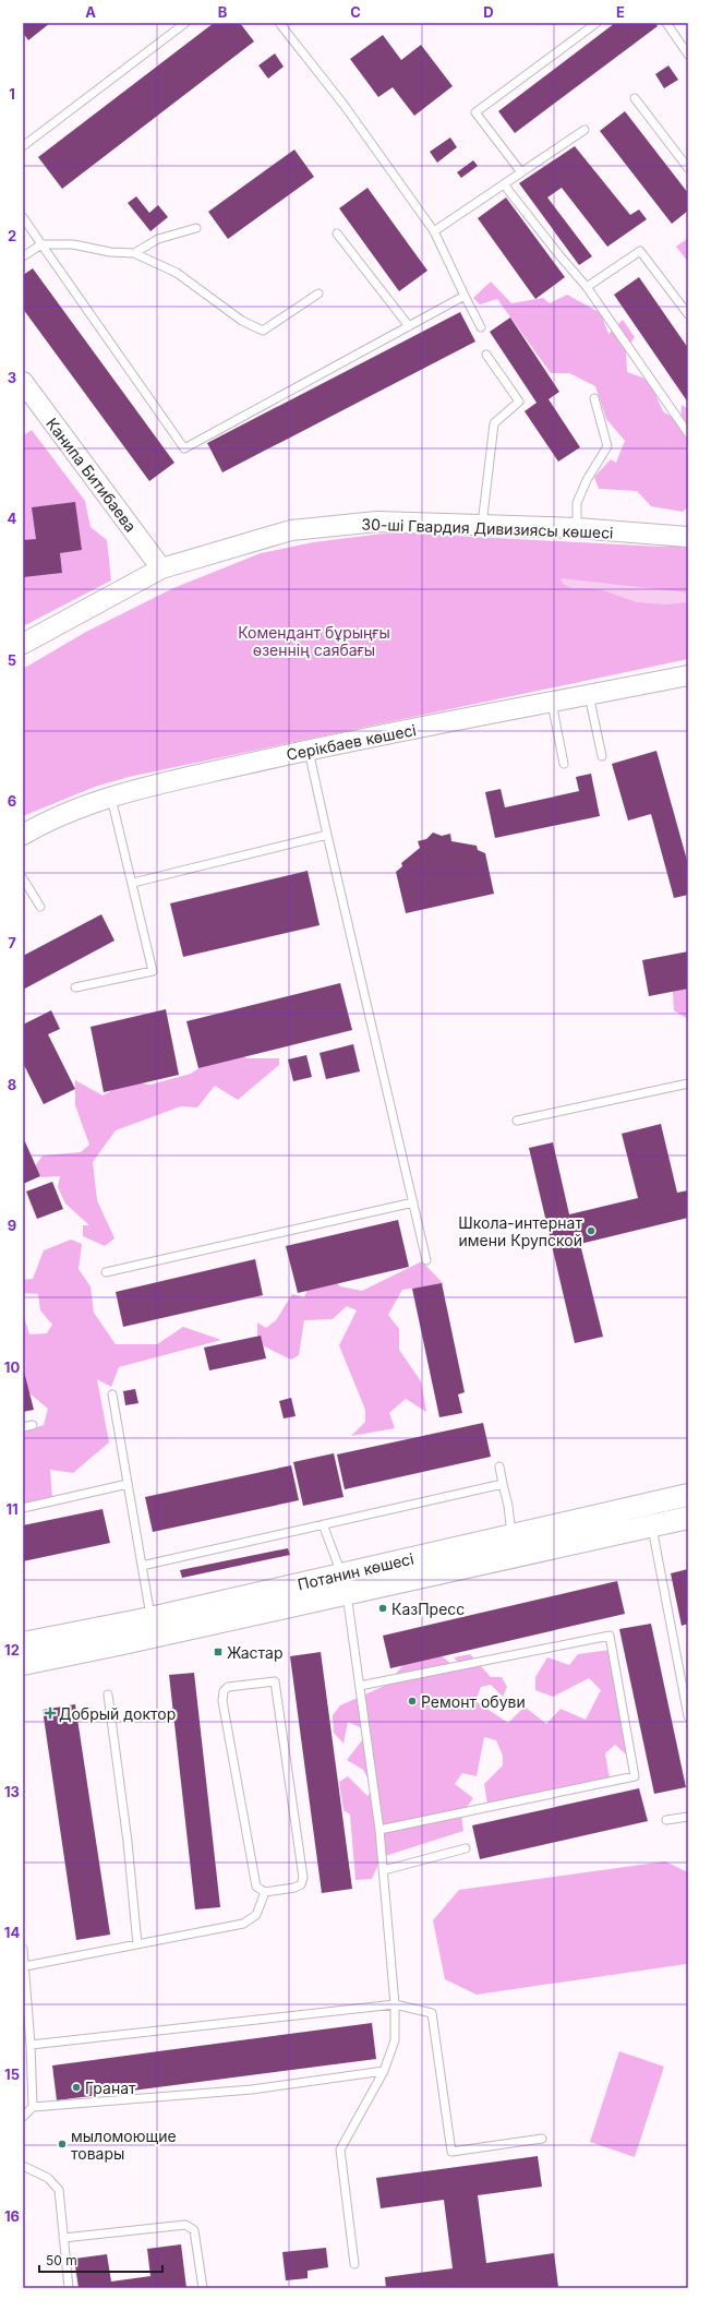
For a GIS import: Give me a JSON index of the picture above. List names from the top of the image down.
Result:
{
  "streets": {
    "main road": ["Потанин көшесі"],
    "street": ["Канипа Битибаева", "30-ші Гвардия Дивизиясы көшесі", "Серікбаев көшесі"]
  },
  "crossings": [
    ["Канипа Битибаева", "30-ші Гвардия Дивизиясы көшесі"]
  ],
  "parks": ["Комендант бұрыңғы өзеннің саябағы"],
  "places": {
    "other": [
      "Школа-интернат имени Крупской",
      "КазПресс",
      "Ремонт обуви",
      "Гранат",
      "мыломоющие товары"
    ],
    "transit": ["Жастар"],
    "health": ["Добрый доктор"]
  },
  "scale_bar": "50 m",
  "grid": {
    "columns": [
      "A",
      "B",
      "C",
      "D",
      "E"
    ],
    "rows": [
      "1",
      "2",
      "3",
      "4",
      "5",
      "6",
      "7",
      "8",
      "9",
      "10",
      "11",
      "12",
      "13",
      "14",
      "15",
      "16"
    ]
  }
}
